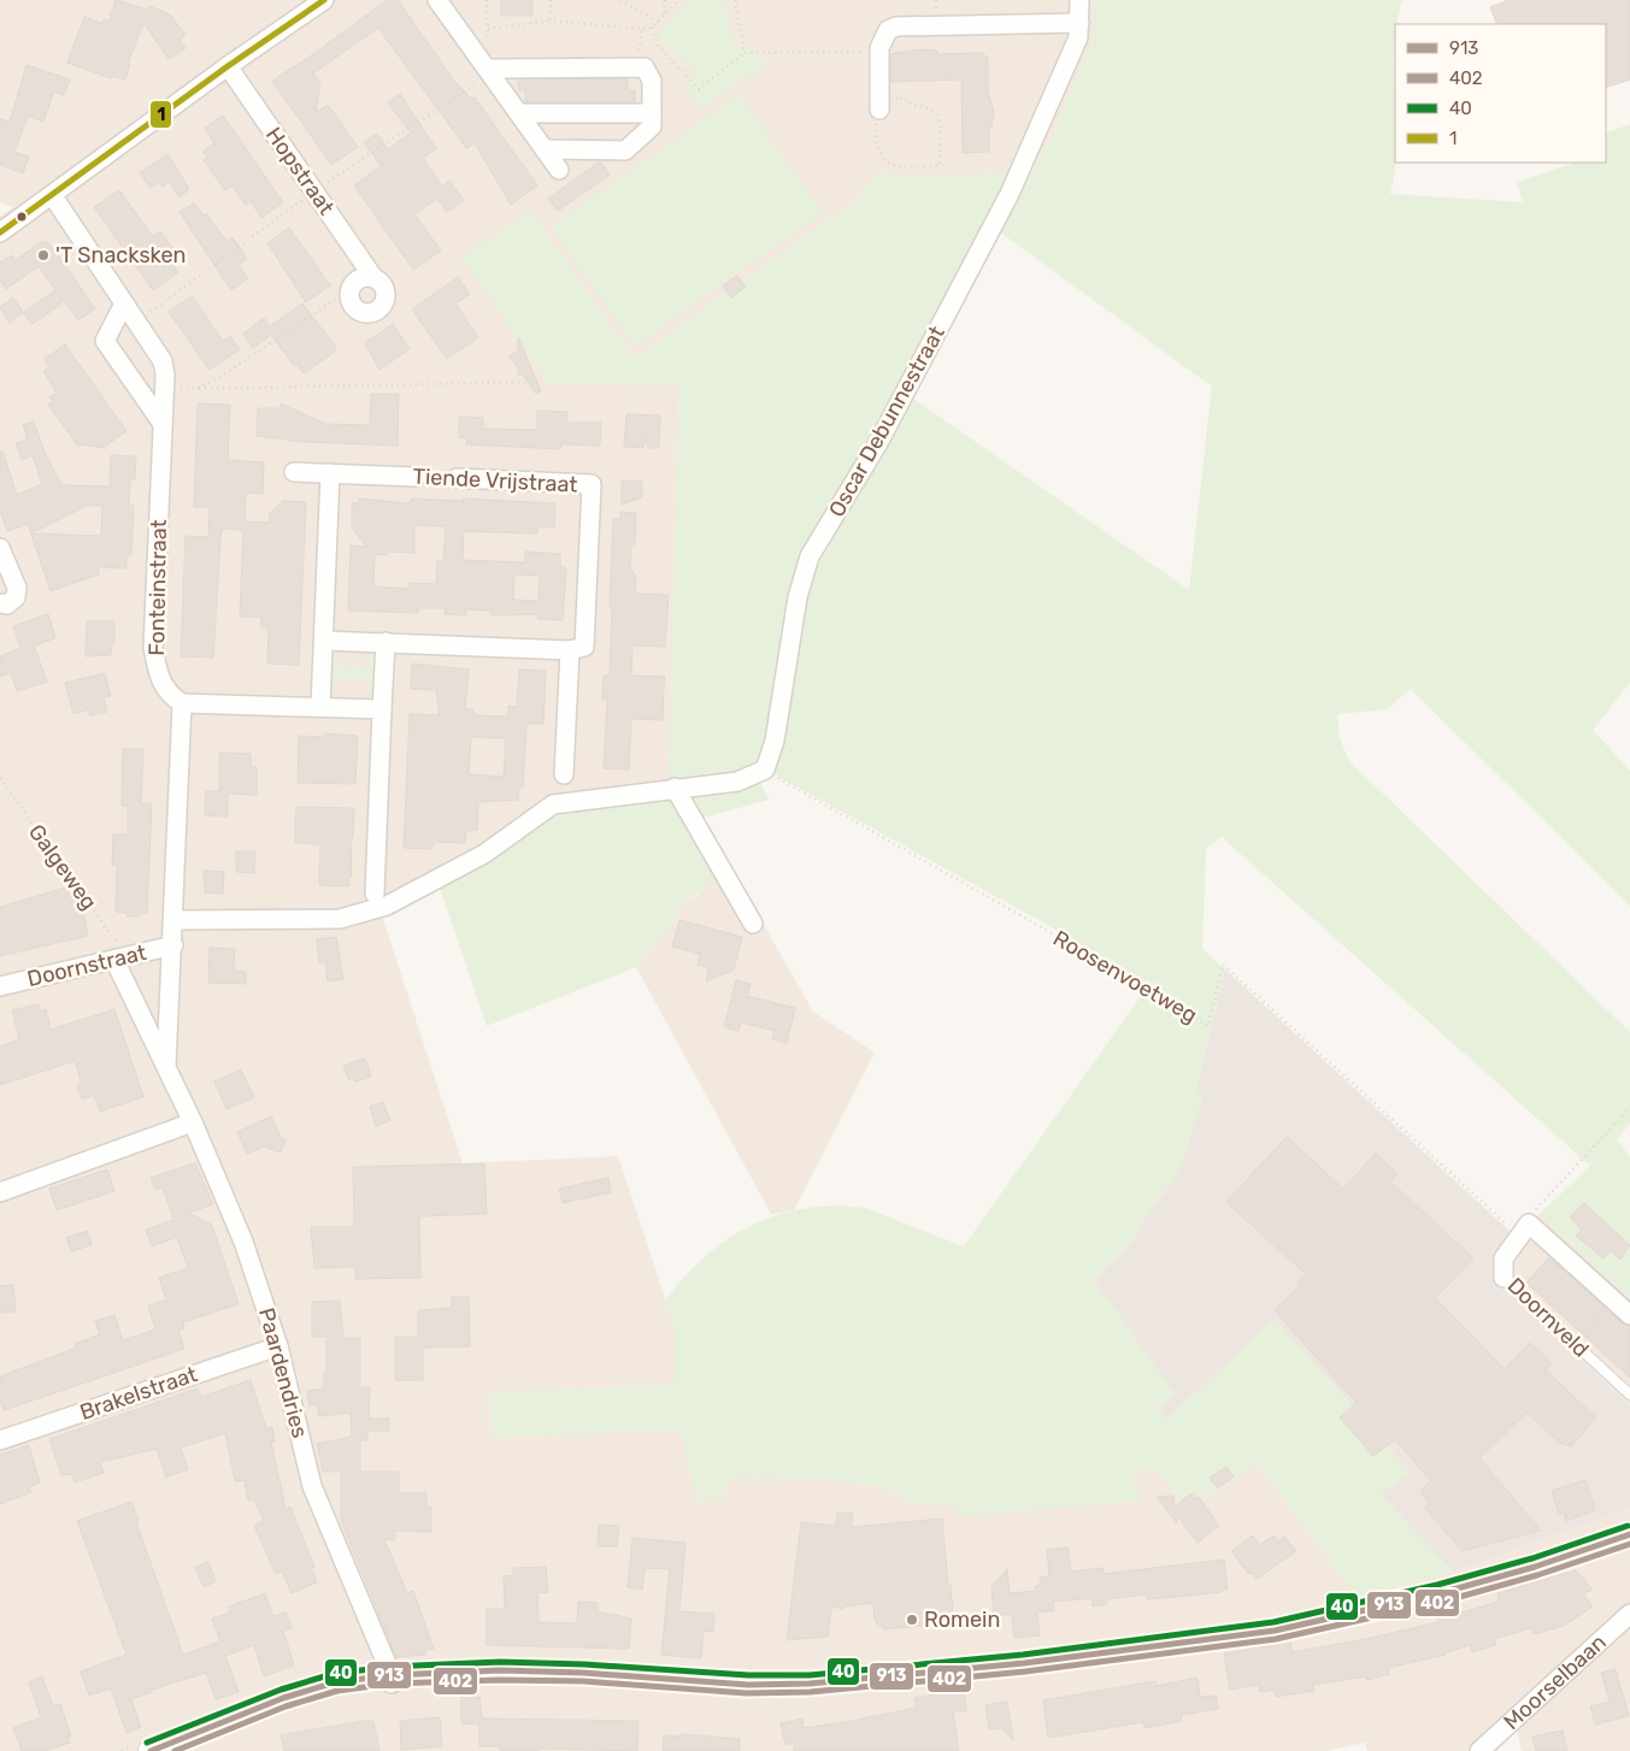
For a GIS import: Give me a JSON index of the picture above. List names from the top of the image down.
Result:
{
  "streets": {
    "street": [
      "Hopstraat",
      "Oscar Debunnestraat",
      "Tiende Vrijstraat",
      "Fonteinstraat",
      "Doornstraat",
      "Doornveld",
      "Paardendries",
      "Brakelstraat",
      "Moorselbaan"
    ],
    "path": ["Galgeweg", "Roosenvoetweg"]
  },
  "crossings": [
    ["Oscar Debunnestraat", "Roosenvoetweg"],
    ["Galgeweg", "Doornstraat"],
    ["Galgeweg", "Paardendries"],
    ["Doornstraat", "Paardendries"],
    ["Roosenvoetweg", "Doornveld"],
    ["Paardendries", "Brakelstraat"]
  ],
  "places": ["'T Snacksken", "Romein"],
  "lines": [
    "transit line 1",
    "transit line 40",
    "transit line 913",
    "transit line 402"
  ],
  "legend": [
    "913",
    "402",
    "40",
    "1"
  ]
}
